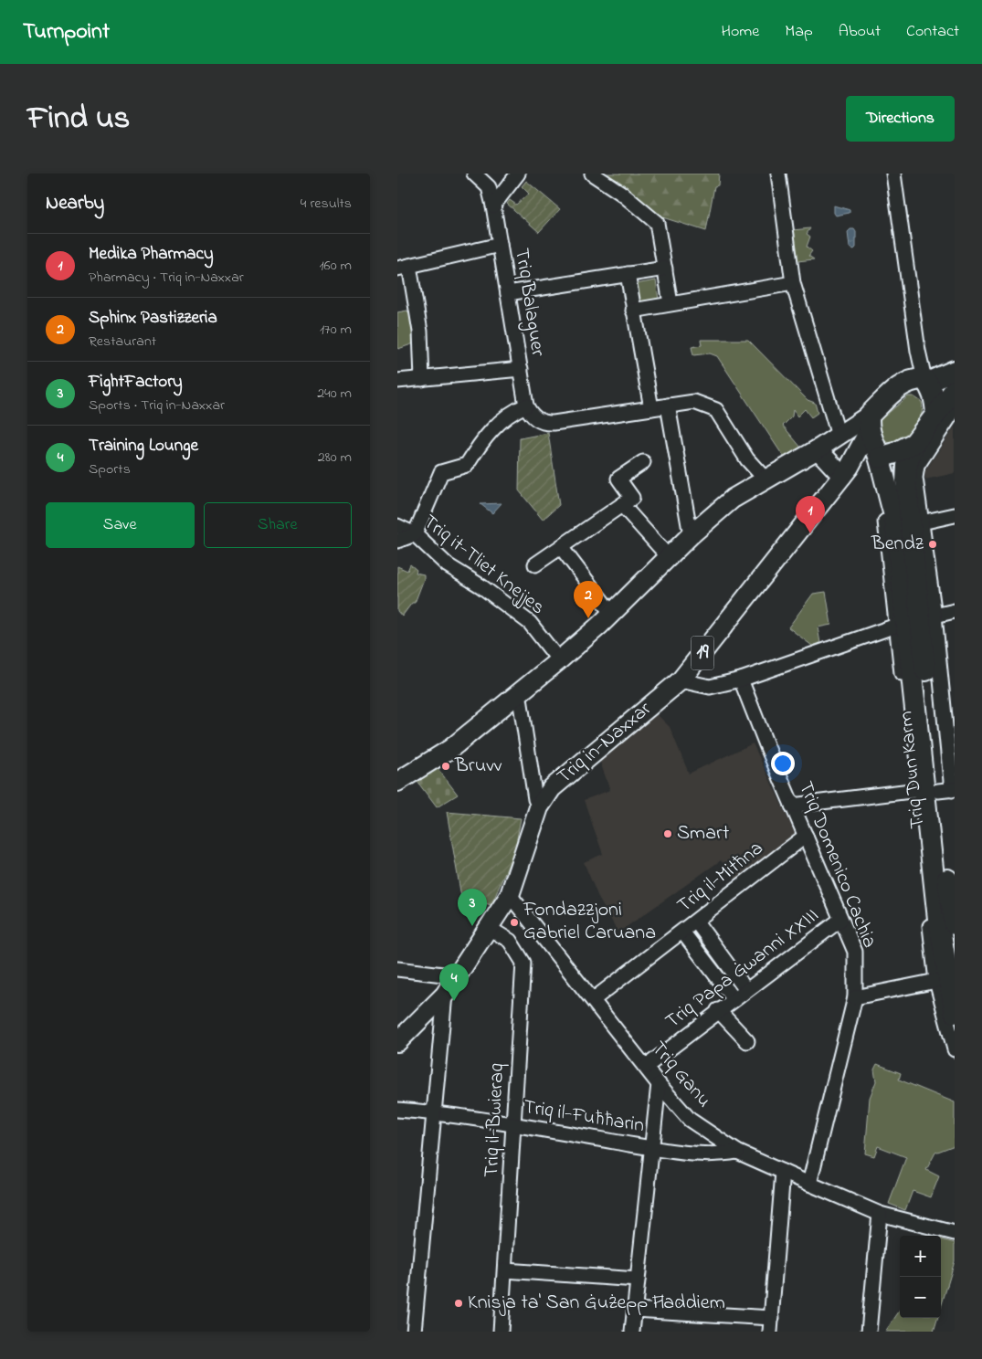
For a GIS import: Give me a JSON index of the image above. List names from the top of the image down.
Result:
{
  "streets": {
    "highway": ["Triq in-Naxxar", "Triq Dun Karm"],
    "main road": ["19"],
    "street": [
      "Triq Balaguer",
      "Triq it-Tliet Knejjes",
      "Triq Domenico Cachia",
      "Triq il-Mitħna",
      "Triq Papa Ġwanni XXIII",
      "Triq Ganu",
      "Triq il-Fuħħarin",
      "Triq il-Bwieraq"
    ]
  },
  "crossings": [
    ["Triq in-Naxxar", "Triq Ganu"],
    ["Triq in-Naxxar", "Triq il-Bwieraq"],
    ["Triq Domenico Cachia", "Triq il-Mitħna"],
    ["Triq Domenico Cachia", "Triq Papa Ġwanni XXIII"],
    ["Triq Domenico Cachia", "Triq Ganu"],
    ["Triq il-Mitħna", "Triq Ganu"],
    ["Triq Papa Ġwanni XXIII", "Triq Ganu"],
    ["Triq Ganu", "Triq il-Fuħħarin"],
    ["Triq il-Fuħħarin", "Triq il-Bwieraq"]
  ],
  "places": [
    "Bendz",
    "Bruvv",
    "Smart",
    "Fondazzjoni Gabriel Caruana",
    "Knisja ta' San Ġużepp Ħaddiem"
  ],
  "page": {
    "header": "Turnpoint",
    "nav": [
      "Home",
      "Map",
      "About",
      "Contact"
    ],
    "title": "Find us",
    "buttons": [
      "Directions",
      ["Save", "Share"]
    ],
    "heading": ["Nearby", "4 results"],
    "list": [
      {
        "mark": "1",
        "name": "Medika Pharmacy",
        "note": "Pharmacy · Triq in-Naxxar",
        "value": "160 m"
      },
      {
        "mark": "2",
        "name": "Sphinx Pastizzeria",
        "note": "Restaurant",
        "value": "170 m"
      },
      {
        "mark": "3",
        "name": "FightFactory",
        "note": "Sports · Triq in-Naxxar",
        "value": "240 m"
      },
      {
        "mark": "4",
        "name": "Training Lounge",
        "note": "Sports",
        "value": "280 m"
      }
    ],
    "pins": [
      "1",
      "2",
      "3",
      "4"
    ],
    "map_buttons": ["+", "−"]
  }
}
